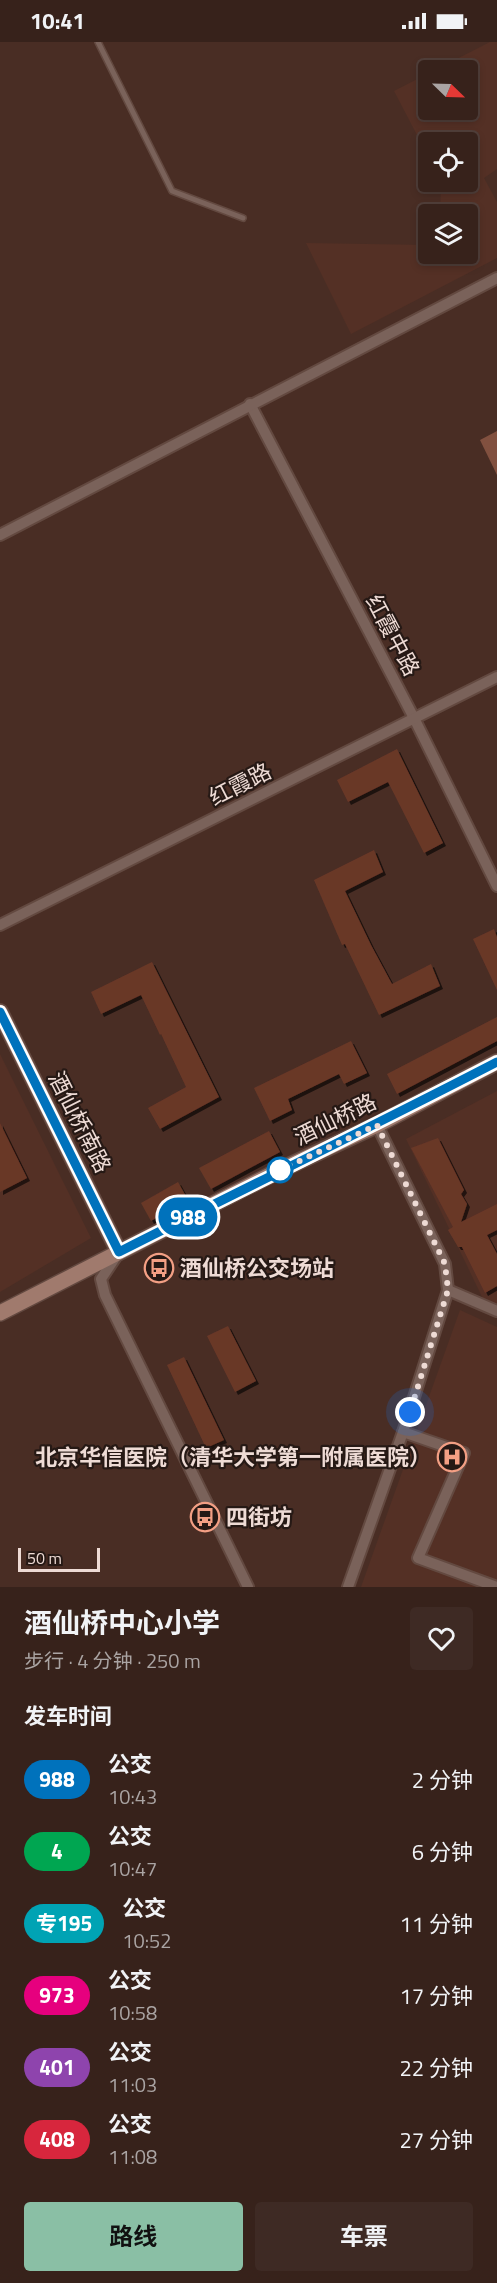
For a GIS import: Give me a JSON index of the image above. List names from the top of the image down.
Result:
{
  "streets": {
    "main road": ["酒仙桥路", "酒仙桥南路"],
    "street": ["红霞中路", "红霞路"]
  },
  "crossings": [
    ["红霞中路", "红霞路"],
    ["酒仙桥路", "酒仙桥南路"]
  ],
  "places": {
    "bus stop": ["酒仙桥公交场站", "四街坊"],
    "hospital": ["北京华信医院（清华大学第一附属医院）"]
  },
  "lines": ["bus line 988"],
  "scale_bar": "50 m",
  "north": "bottom right",
  "page": {
    "status": "10:41",
    "on_map": "988",
    "scale": "50 m",
    "heading": [
      ["酒仙桥中心小学", "步行 · 4 分钟 · 250 m"],
      "发车时间"
    ],
    "list": [
      {
        "mark": "988",
        "name": "公交",
        "note": "10:43",
        "value": "2 分钟"
      },
      {
        "mark": "4",
        "name": "公交",
        "note": "10:47",
        "value": "6 分钟"
      },
      {
        "mark": "专195",
        "name": "公交",
        "note": "10:52",
        "value": "11 分钟"
      },
      {
        "mark": "973",
        "name": "公交",
        "note": "10:58",
        "value": "17 分钟"
      },
      {
        "mark": "401",
        "name": "公交",
        "note": "11:03",
        "value": "22 分钟"
      },
      {
        "mark": "408",
        "name": "公交",
        "note": "11:08",
        "value": "27 分钟"
      }
    ],
    "buttons": ["路线", "车票"]
  }
}
